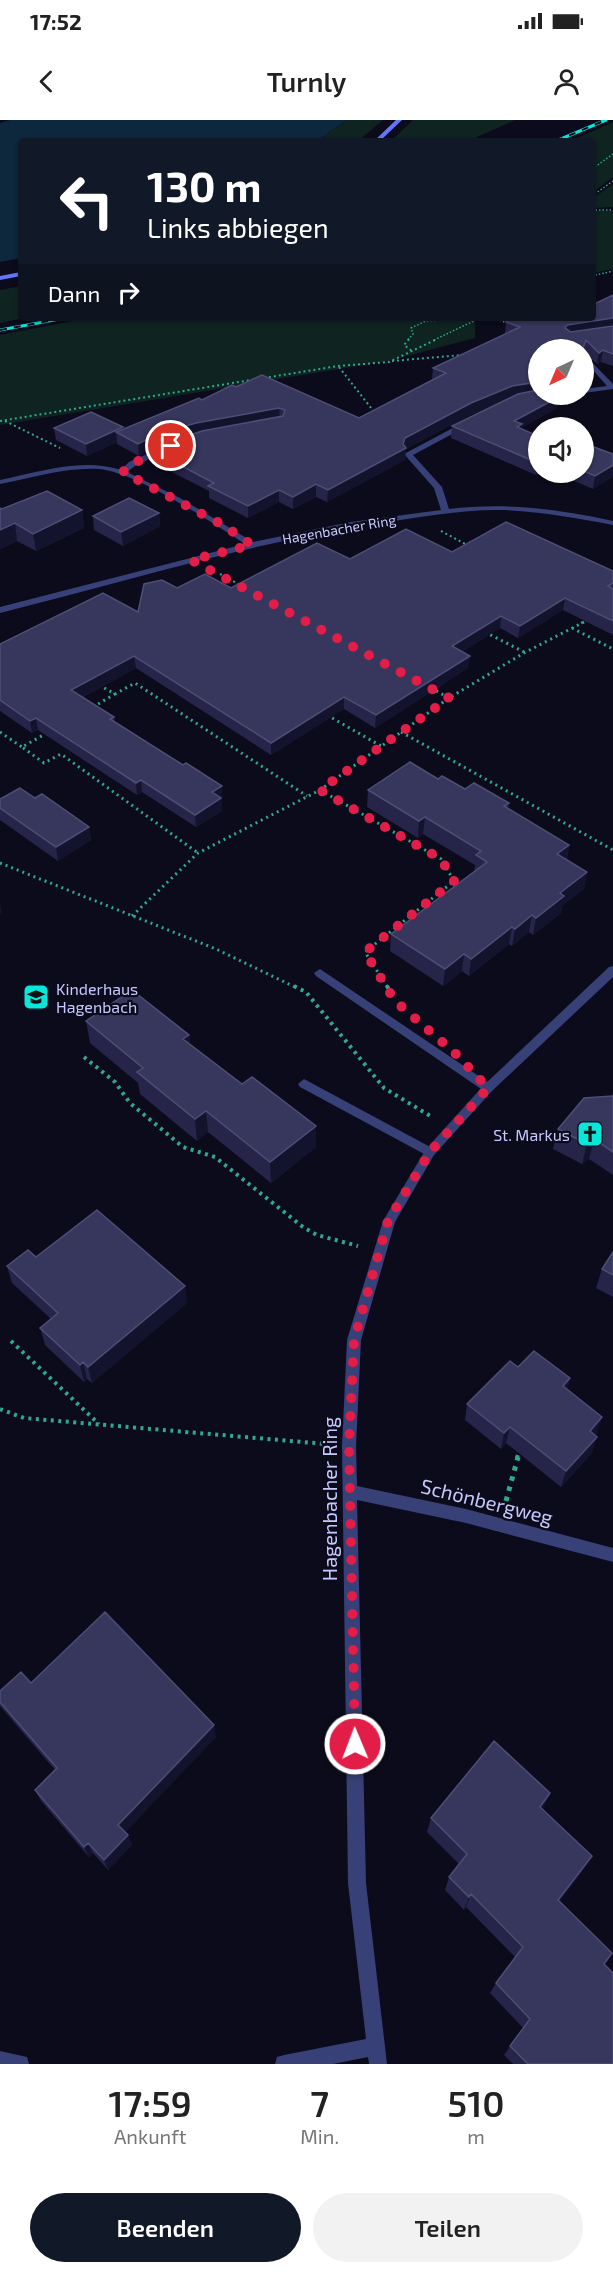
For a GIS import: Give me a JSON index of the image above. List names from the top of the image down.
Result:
{
  "streets": {
    "street": ["Hagenbacher Ring", "Schönbergweg"]
  },
  "crossings": [
    ["Hagenbacher Ring", "Schönbergweg"]
  ],
  "places": {
    "school or university": ["Kinderhaus Hagenbach"],
    "church": ["St. Markus"]
  },
  "north": "bottom left",
  "page": {
    "status": "17:52",
    "header": "Turnly",
    "turn": ["130 m", "Links abbiegen"],
    "then": "Dann",
    "eta": [
      "17:59",
      "Ankunft",
      "7",
      "Min.",
      "510",
      "m"
    ],
    "buttons": ["Beenden", "Teilen"]
  }
}
